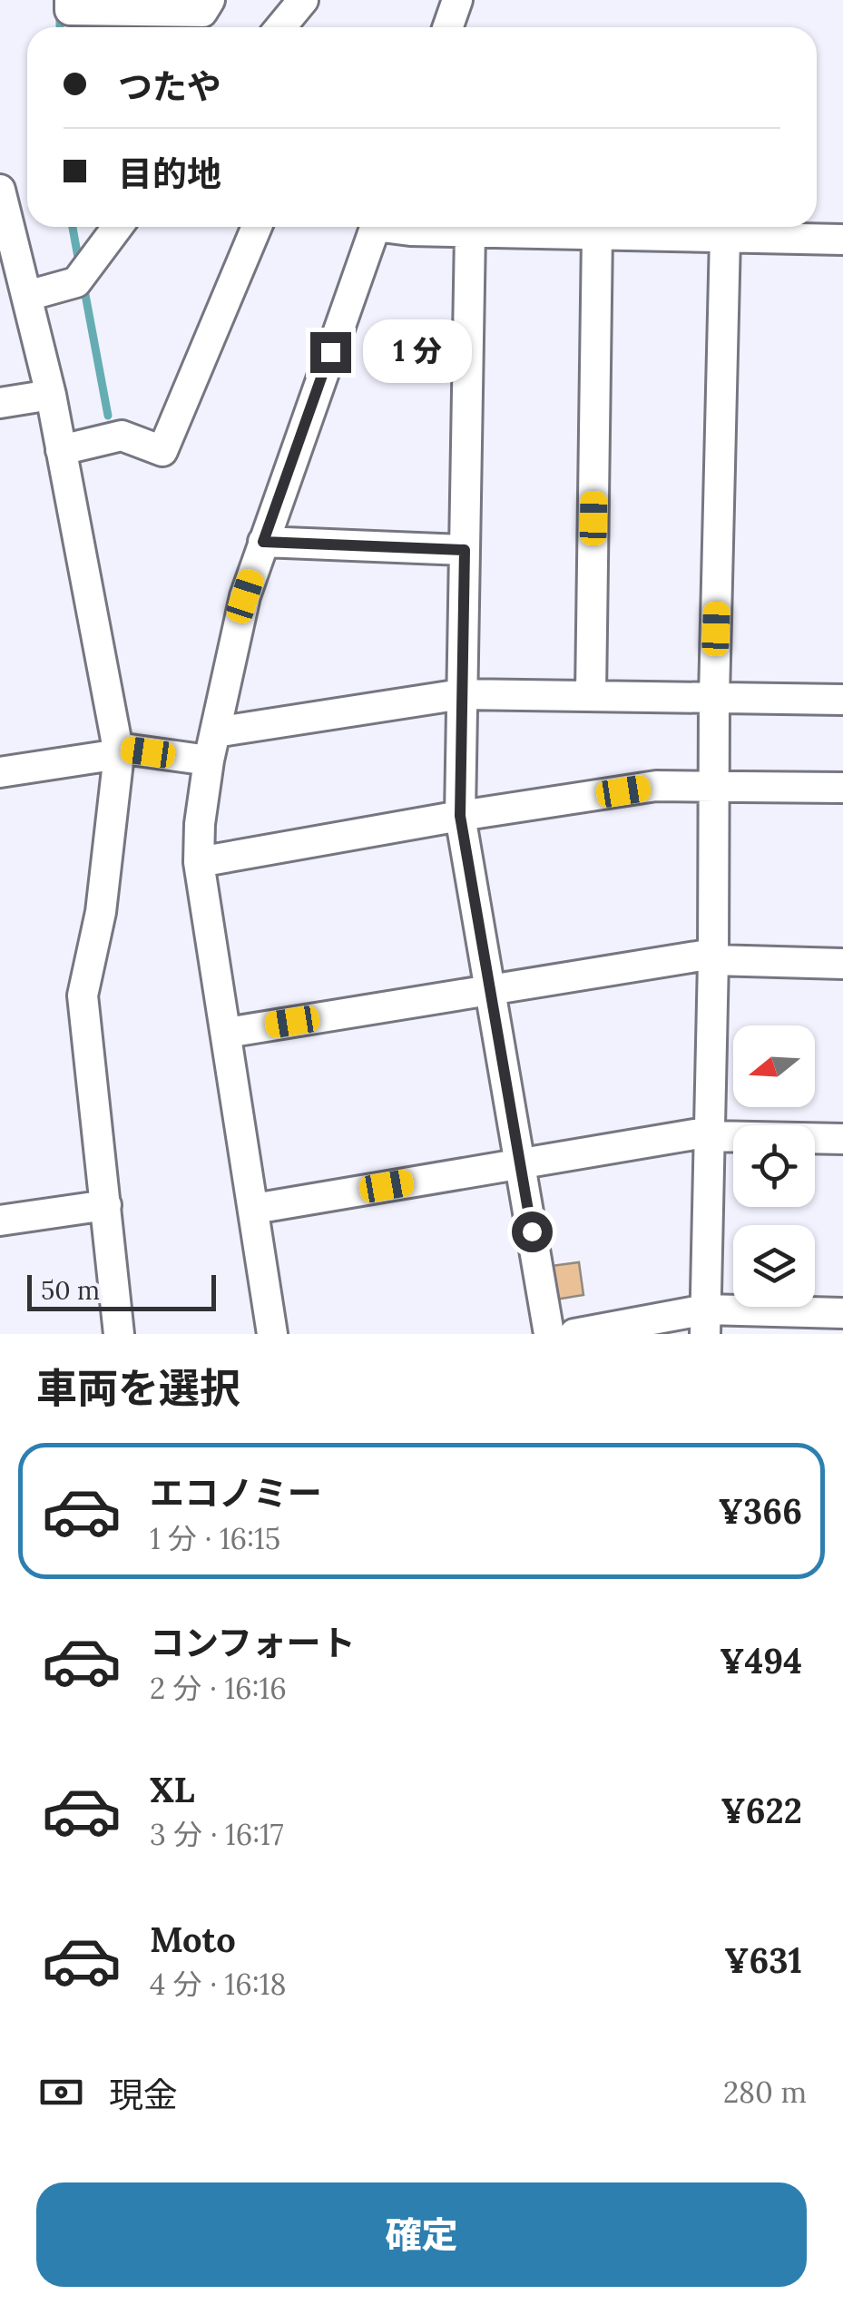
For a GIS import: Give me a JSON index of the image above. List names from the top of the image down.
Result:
{
  "scale_bar": "50 m",
  "north": "left",
  "page": {
    "banner": ["つたや", "目的地"],
    "bubble": "1 分",
    "scale": "50 m",
    "heading": "車両を選択",
    "list": [
      {
        "name": "エコノミー",
        "note": "1 分 · 16:15",
        "value": "¥366"
      },
      {
        "name": "コンフォート",
        "note": "2 分 · 16:16",
        "value": "¥494"
      },
      {
        "name": "XL",
        "note": "3 分 · 16:17",
        "value": "¥622"
      },
      {
        "name": "Moto",
        "note": "4 分 · 16:18",
        "value": "¥631"
      }
    ],
    "pay": ["現金", "280 m"],
    "buttons": "確定"
  }
}
